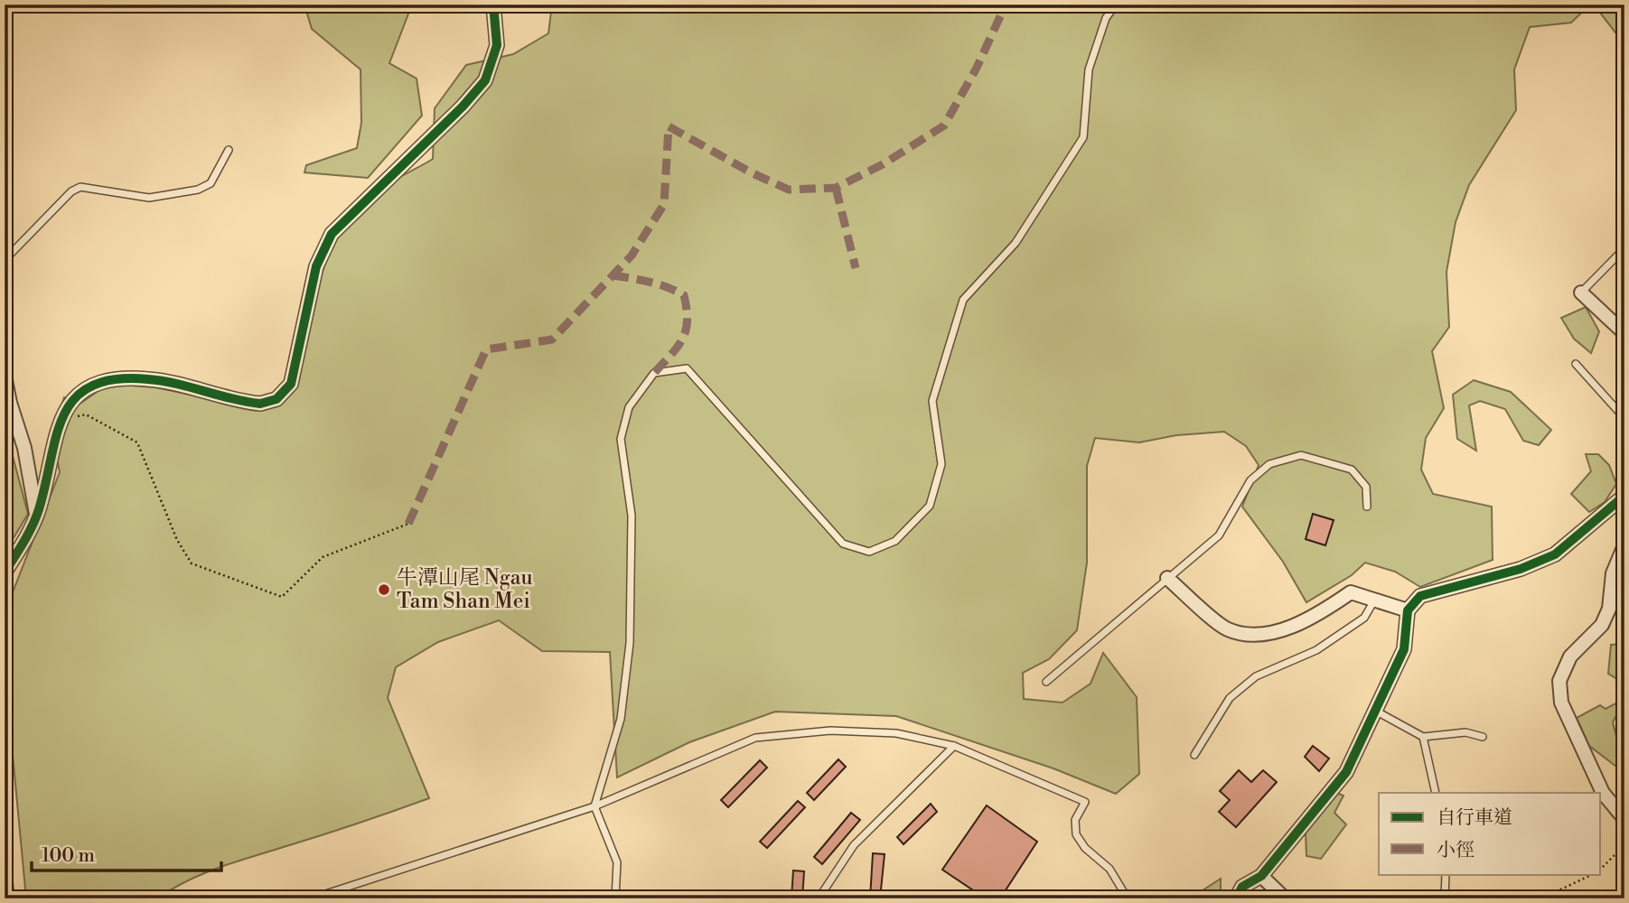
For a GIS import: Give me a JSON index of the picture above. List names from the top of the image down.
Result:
{
  "places": ["牛潭山尾 Ngau Tam Shan Mei"],
  "legend": ["自行車道", "小徑"],
  "scale_bar": "100 m"
}
